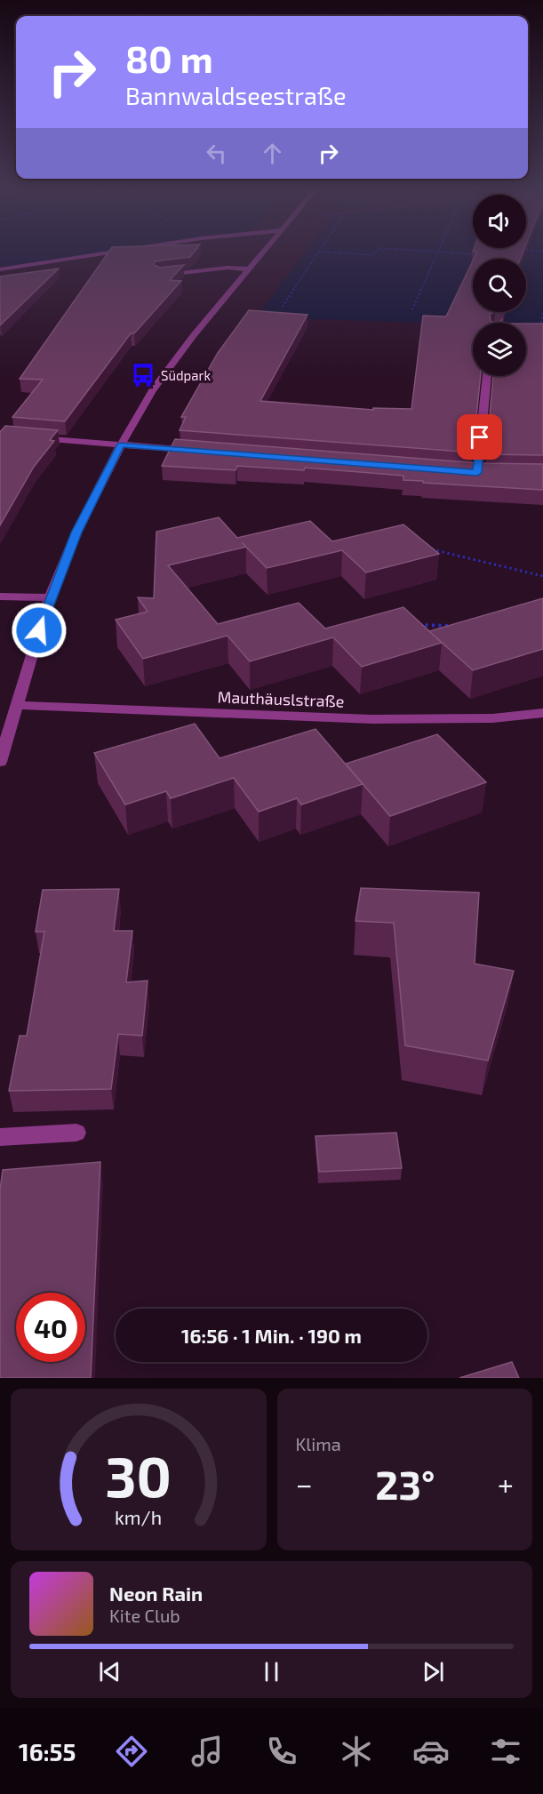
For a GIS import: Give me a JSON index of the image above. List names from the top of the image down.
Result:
{
  "streets": {
    "street": ["Mauthäuslstraße"]
  },
  "places": {
    "bus stop": ["Südpark"]
  },
  "page": {
    "turn": ["80 m", "Bannwaldseestraße"],
    "limit": "40",
    "trip": "16:56 · 1 Min. · 190 m",
    "tile": "Klima",
    "heat": ["−", "23°", "+"],
    "song": ["Neon Rain", "Kite Club"],
    "tabs": "16:55",
    "gauge": ["30", "km/h"]
  }
}
